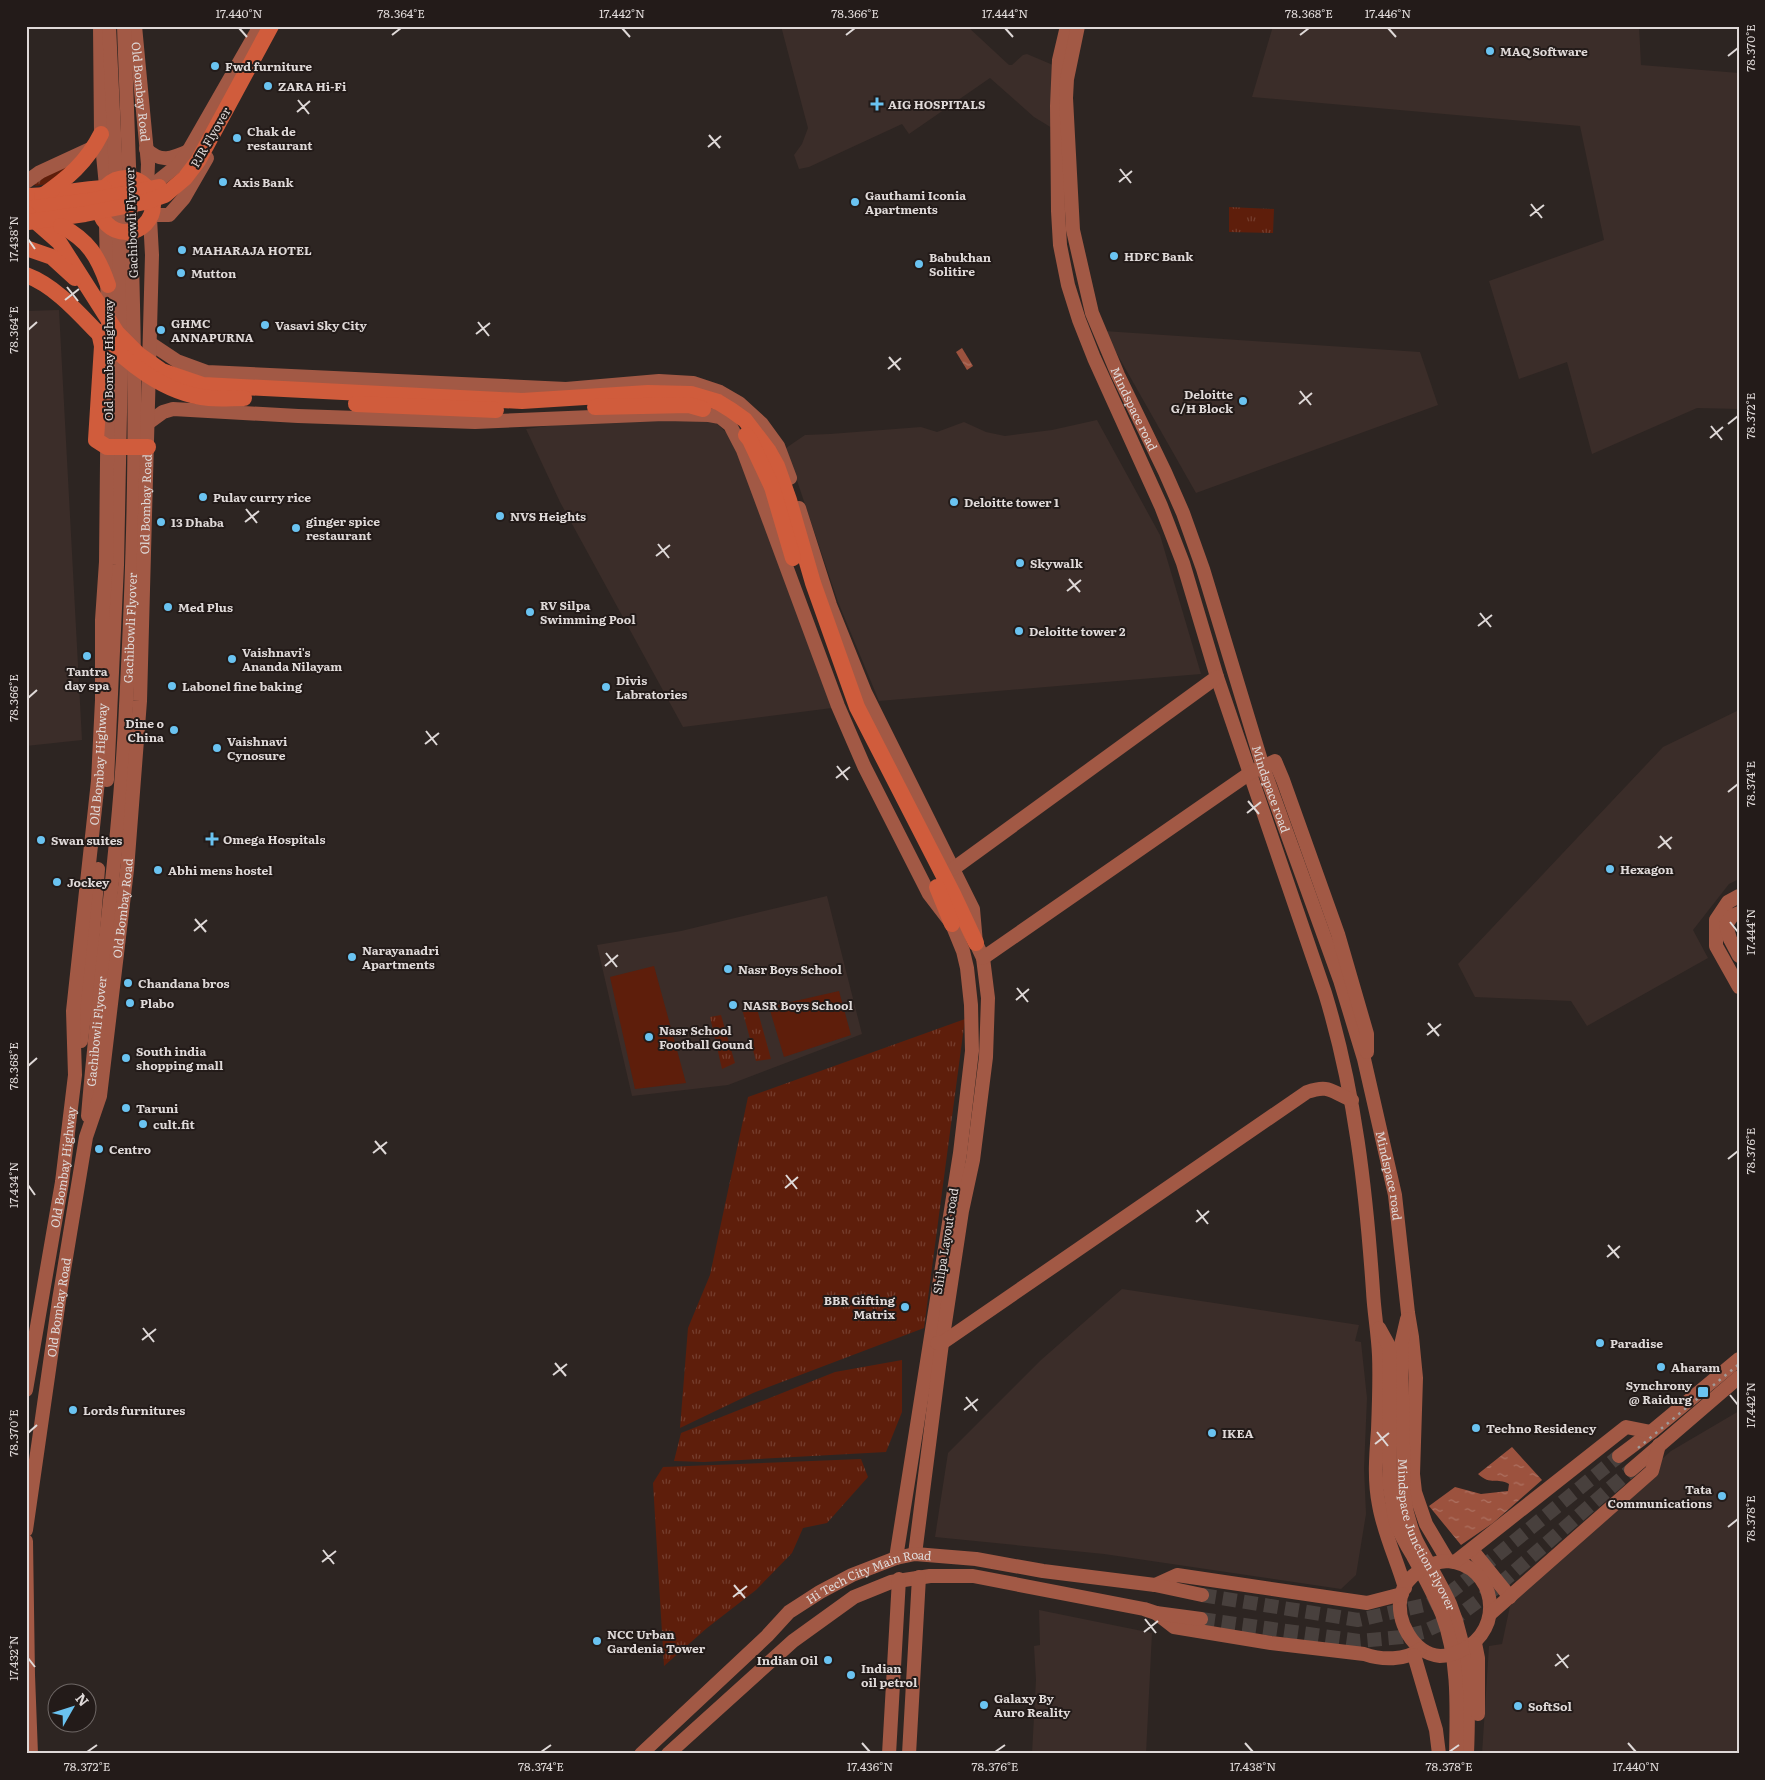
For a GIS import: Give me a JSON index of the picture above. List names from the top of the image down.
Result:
{
  "streets": {
    "highway": ["PJR Flyover"],
    "main road": [
      "Old Bombay Road",
      "Gachibowli Flyover",
      "Old Bombay Highway",
      "Mindspace road",
      "Shilpa Layout road",
      "Mindspace Junction Flyover",
      "Hi Tech City Main Road"
    ]
  },
  "crossings": [
    ["Old Bombay Road", "Gachibowli Flyover"],
    ["Old Bombay Road", "Old Bombay Highway"],
    ["Old Bombay Road", "Shilpa Layout road"],
    ["Gachibowli Flyover", "Old Bombay Highway"],
    ["Mindspace road", "Mindspace Junction Flyover"],
    ["Shilpa Layout road", "Hi Tech City Main Road"]
  ],
  "places": {
    "other": [
      "MAQ Software",
      "Fwd furniture",
      "ZARA Hi-Fi",
      "Chak de restaurant",
      "Axis Bank",
      "Gauthami Iconia Apartments",
      "MAHARAJA HOTEL",
      "HDFC Bank",
      "Babukhan Solitire",
      "Mutton",
      "Vasavi Sky City",
      "GHMC ANNAPURNA",
      "Deloitte G/H Block",
      "Pulav curry rice",
      "Deloitte tower 1",
      "NVS Heights",
      "13 Dhaba",
      "ginger spice restaurant",
      "Skywalk",
      "Med Plus",
      "RV Silpa Swimming Pool",
      "Deloitte tower 2",
      "Tantra day spa",
      "Vaishnavi's Ananda Nilayam",
      "Labonel fine baking",
      "Divis Labratories",
      "Dine o China",
      "Vaishnavi Cynosure",
      "Swan suites",
      "Hexagon",
      "Abhi mens hostel",
      "Jockey",
      "Narayanadri Apartments",
      "Nasr Boys School",
      "Chandana bros",
      "Plabo",
      "NASR Boys School",
      "Nasr School Football Gound",
      "South india shopping mall",
      "Taruni",
      "cult.fit",
      "Centro",
      "BBR Gifting Matrix",
      "Paradise",
      "Aharam",
      "Lords furnitures",
      "Techno Residency",
      "IKEA",
      "Tata Communications",
      "NCC Urban Gardenia Tower",
      "Indian Oil",
      "Indian oil petrol",
      "Galaxy By Auro Reality",
      "SoftSol"
    ],
    "health": ["AIG HOSPITALS", "Omega Hospitals"],
    "transit": ["Synchrony @ Raidurg"]
  },
  "north": "top right",
  "coordinates": [
    "17.440°N",
    "78.364°E",
    "17.442°N",
    "78.366°E",
    "17.444°N",
    "78.368°E",
    "17.446°N",
    "78.370°E",
    "17.438°N",
    "78.372°E",
    "78.374°E",
    "78.376°E",
    "17.434°N",
    "78.378°E",
    "17.432°N",
    "17.436°N"
  ]
}
